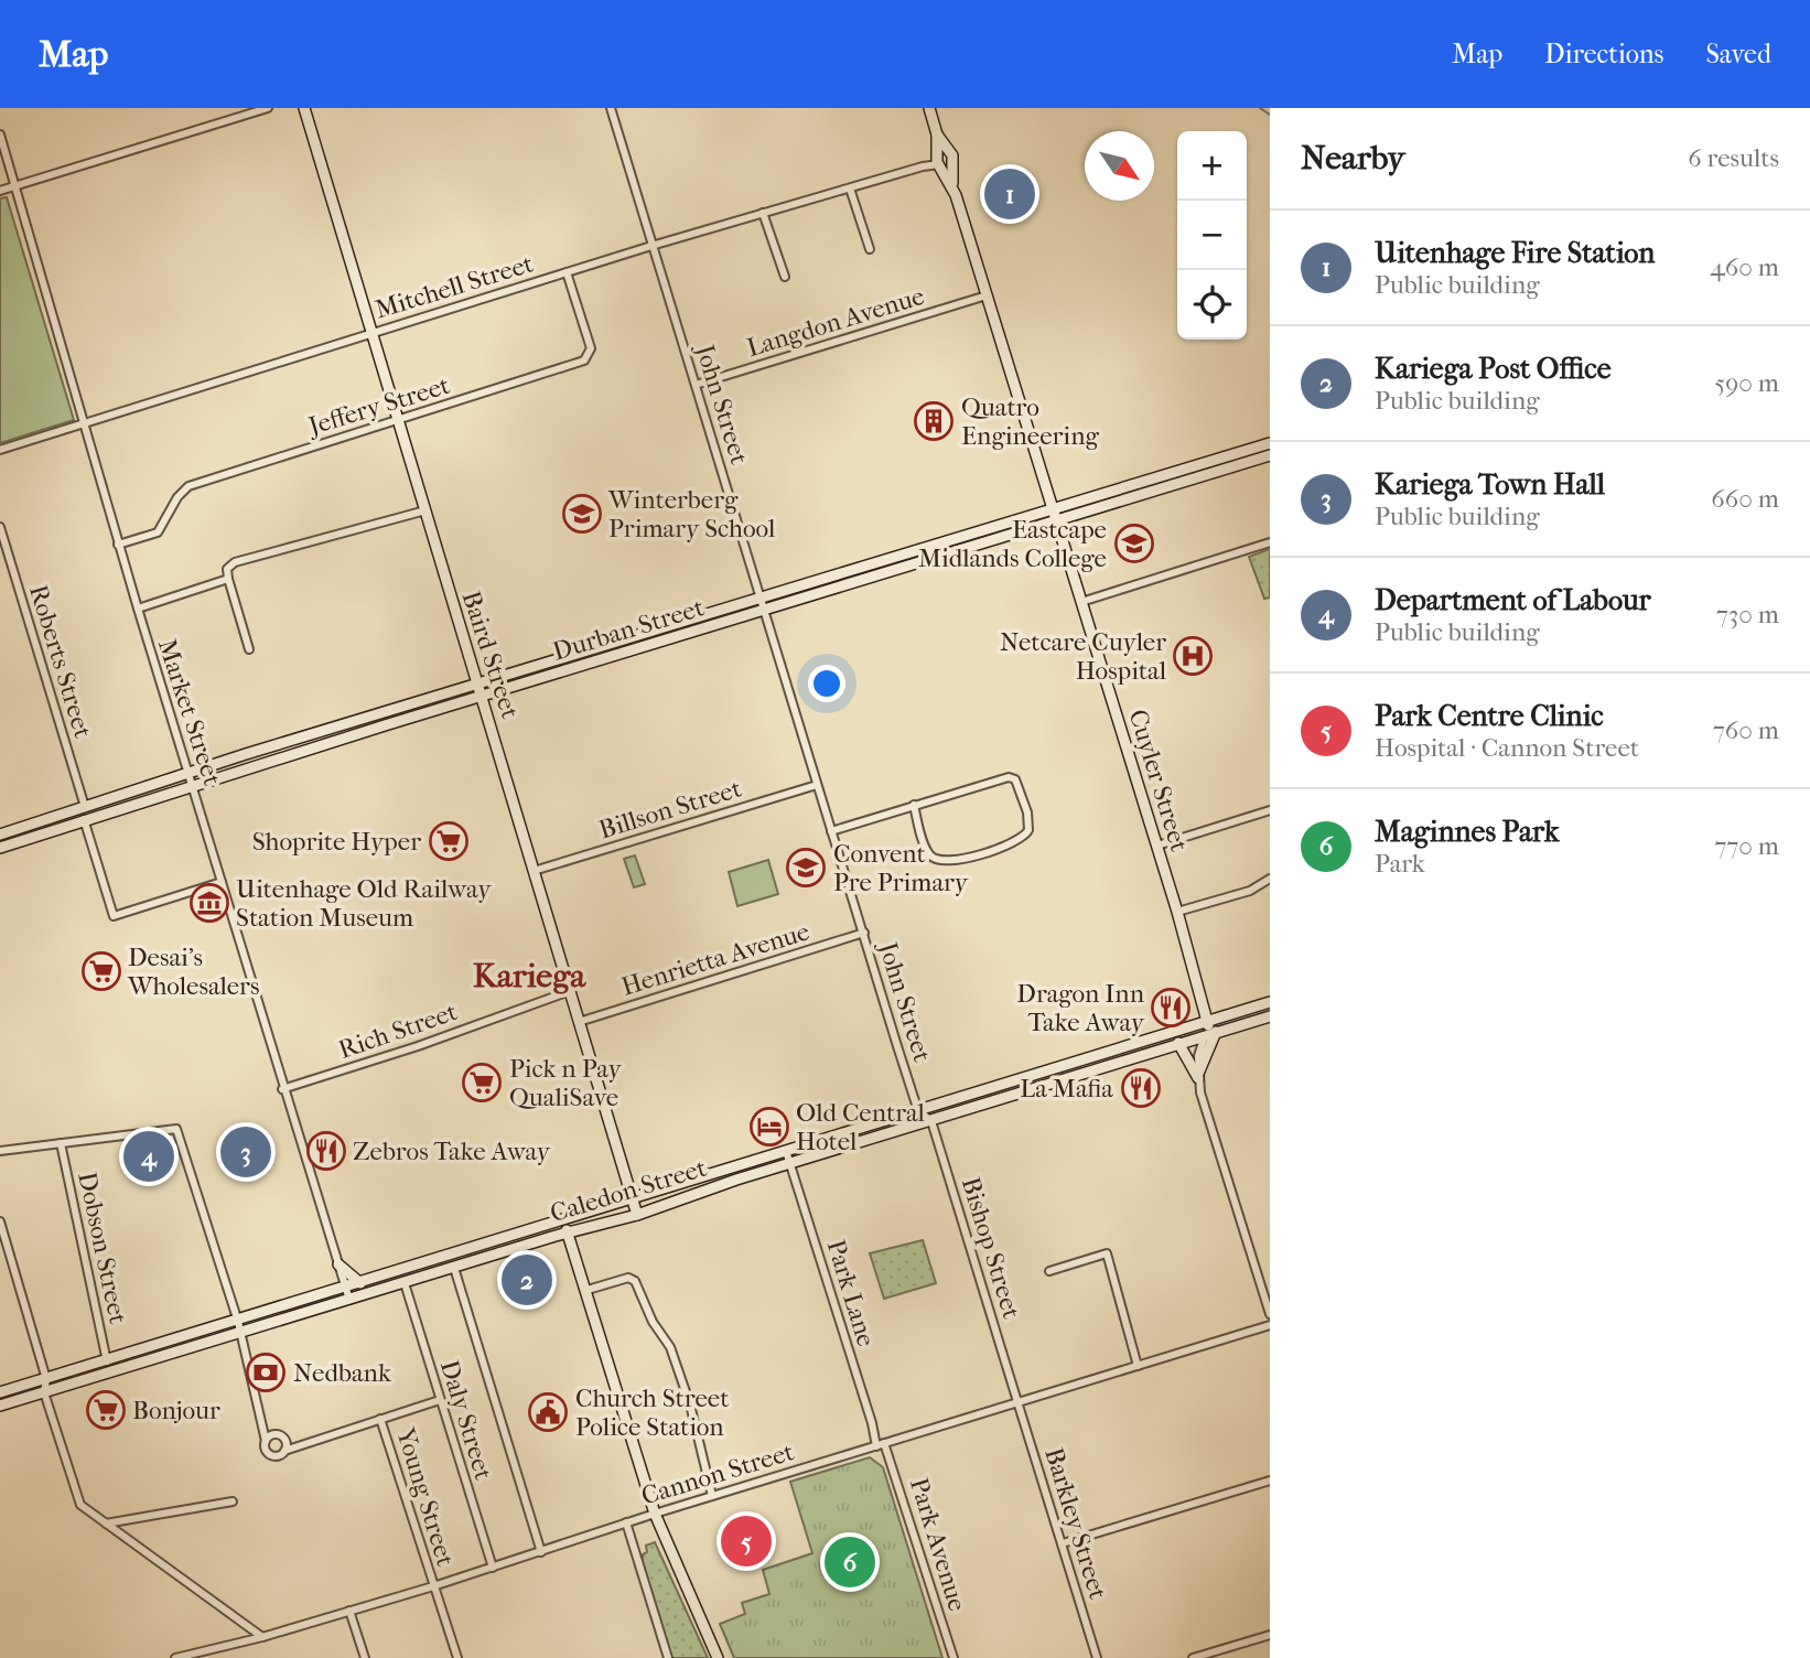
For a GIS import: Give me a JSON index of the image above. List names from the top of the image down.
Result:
{
  "streets": {
    "main road": [
      "Durban Street",
      "Baird Street",
      "Cuyler Street",
      "Caledon Street"
    ],
    "street": [
      "Mitchell Street",
      "Langdon Avenue",
      "John Street",
      "Jeffery Street",
      "Roberts Street",
      "Market Street",
      "Billson Street",
      "Henrietta Avenue",
      "Rich Street",
      "Dobson Street",
      "Bishop Street",
      "Park Lane",
      "Daly Street",
      "Cannon Street",
      "Young Street",
      "Barkley Street",
      "Park Avenue"
    ]
  },
  "crossings": [
    ["Mitchell Street", "John Street"],
    ["Mitchell Street", "Jeffery Street"],
    ["Mitchell Street", "Baird Street"],
    ["Mitchell Street", "Market Street"],
    ["Mitchell Street", "Cuyler Street"],
    ["Langdon Avenue", "John Street"],
    ["Langdon Avenue", "Cuyler Street"],
    ["John Street", "Durban Street"],
    ["John Street", "Billson Street"],
    ["John Street", "Henrietta Avenue"],
    ["John Street", "Caledon Street"],
    ["Jeffery Street", "Baird Street"],
    ["Jeffery Street", "Market Street"],
    ["Durban Street", "Baird Street"],
    ["Durban Street", "Roberts Street"],
    ["Durban Street", "Market Street"],
    ["Durban Street", "Cuyler Street"],
    ["Baird Street", "Billson Street"],
    ["Baird Street", "Henrietta Avenue"],
    ["Baird Street", "Rich Street"],
    ["Baird Street", "Caledon Street"],
    ["Market Street", "Rich Street"],
    ["Market Street", "Caledon Street"],
    ["Cuyler Street", "Caledon Street"],
    ["Caledon Street", "Dobson Street"],
    ["Caledon Street", "Bishop Street"],
    ["Caledon Street", "Park Lane"],
    ["Caledon Street", "Daly Street"],
    ["Bishop Street", "Cannon Street"],
    ["Bishop Street", "Barkley Street"],
    ["Park Lane", "Cannon Street"],
    ["Park Lane", "Park Avenue"],
    ["Daly Street", "Cannon Street"],
    ["Cannon Street", "Young Street"],
    ["Cannon Street", "Barkley Street"],
    ["Cannon Street", "Park Avenue"]
  ],
  "districts": ["Kariega"],
  "places": {
    "building": ["Quatro Engineering"],
    "school or university": ["Winterberg Primary School", "Eastcape Midlands College", "Convent Pre Primary"],
    "hospital": ["Netcare Cuyler Hospital"],
    "supermarket": [
      "Shoprite Hyper",
      "Desai's Wholesalers",
      "Pick n Pay QualiSave",
      "Bonjour"
    ],
    "museum": ["Uitenhage Old Railway Station Museum"],
    "restaurant": ["Dragon Inn Take Away", "La Mafia", "Zebros Take Away"],
    "hotel": ["Old Central Hotel"],
    "bank": ["Nedbank"],
    "public building": ["Church Street Police Station"]
  },
  "north": "bottom right",
  "page": {
    "header": "Map",
    "nav": ["Map", "Directions", "Saved"],
    "heading": ["Nearby", "6 results"],
    "map_buttons": ["+", "−"],
    "pins": [
      "1",
      "3",
      "4",
      "2",
      "5",
      "6"
    ],
    "list": [
      {
        "mark": "1",
        "name": "Uitenhage Fire Station",
        "note": "Public building",
        "value": "460 m"
      },
      {
        "mark": "2",
        "name": "Kariega Post Office",
        "note": "Public building",
        "value": "590 m"
      },
      {
        "mark": "3",
        "name": "Kariega Town Hall",
        "note": "Public building",
        "value": "660 m"
      },
      {
        "mark": "4",
        "name": "Department of Labour",
        "note": "Public building",
        "value": "730 m"
      },
      {
        "mark": "5",
        "name": "Park Centre Clinic",
        "note": "Hospital · Cannon Street",
        "value": "760 m"
      },
      {
        "mark": "6",
        "name": "Maginnes Park",
        "note": "Park",
        "value": "770 m"
      }
    ]
  }
}
